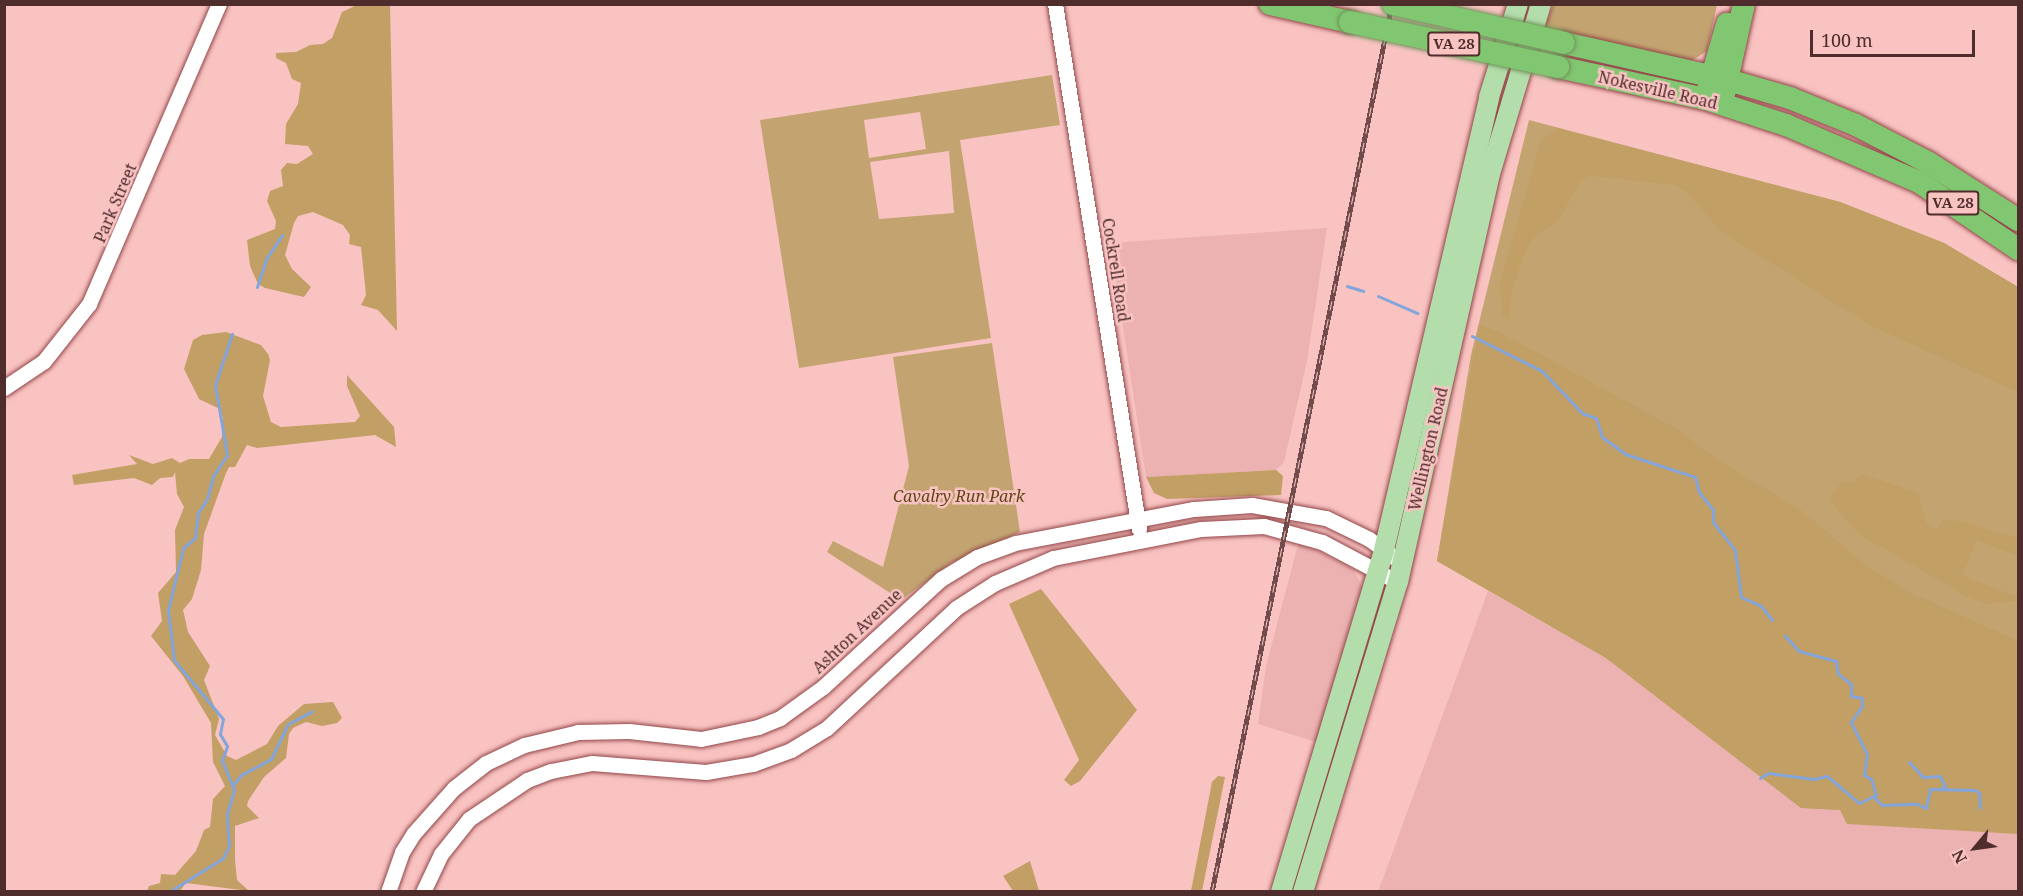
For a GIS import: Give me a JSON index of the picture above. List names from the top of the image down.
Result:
{
  "streets": {
    "highway": ["VA 28", "Nokesville Road"],
    "main road": ["Wellington Road"],
    "street": ["Park Street", "Cockrell Road", "Ashton Avenue"]
  },
  "crossings": [
    ["Cockrell Road", "Ashton Avenue"],
    ["Wellington Road", "Ashton Avenue"]
  ],
  "parks": ["Cavalry Run Park"],
  "scale_bar": "100 m",
  "north": "bottom left"
}
